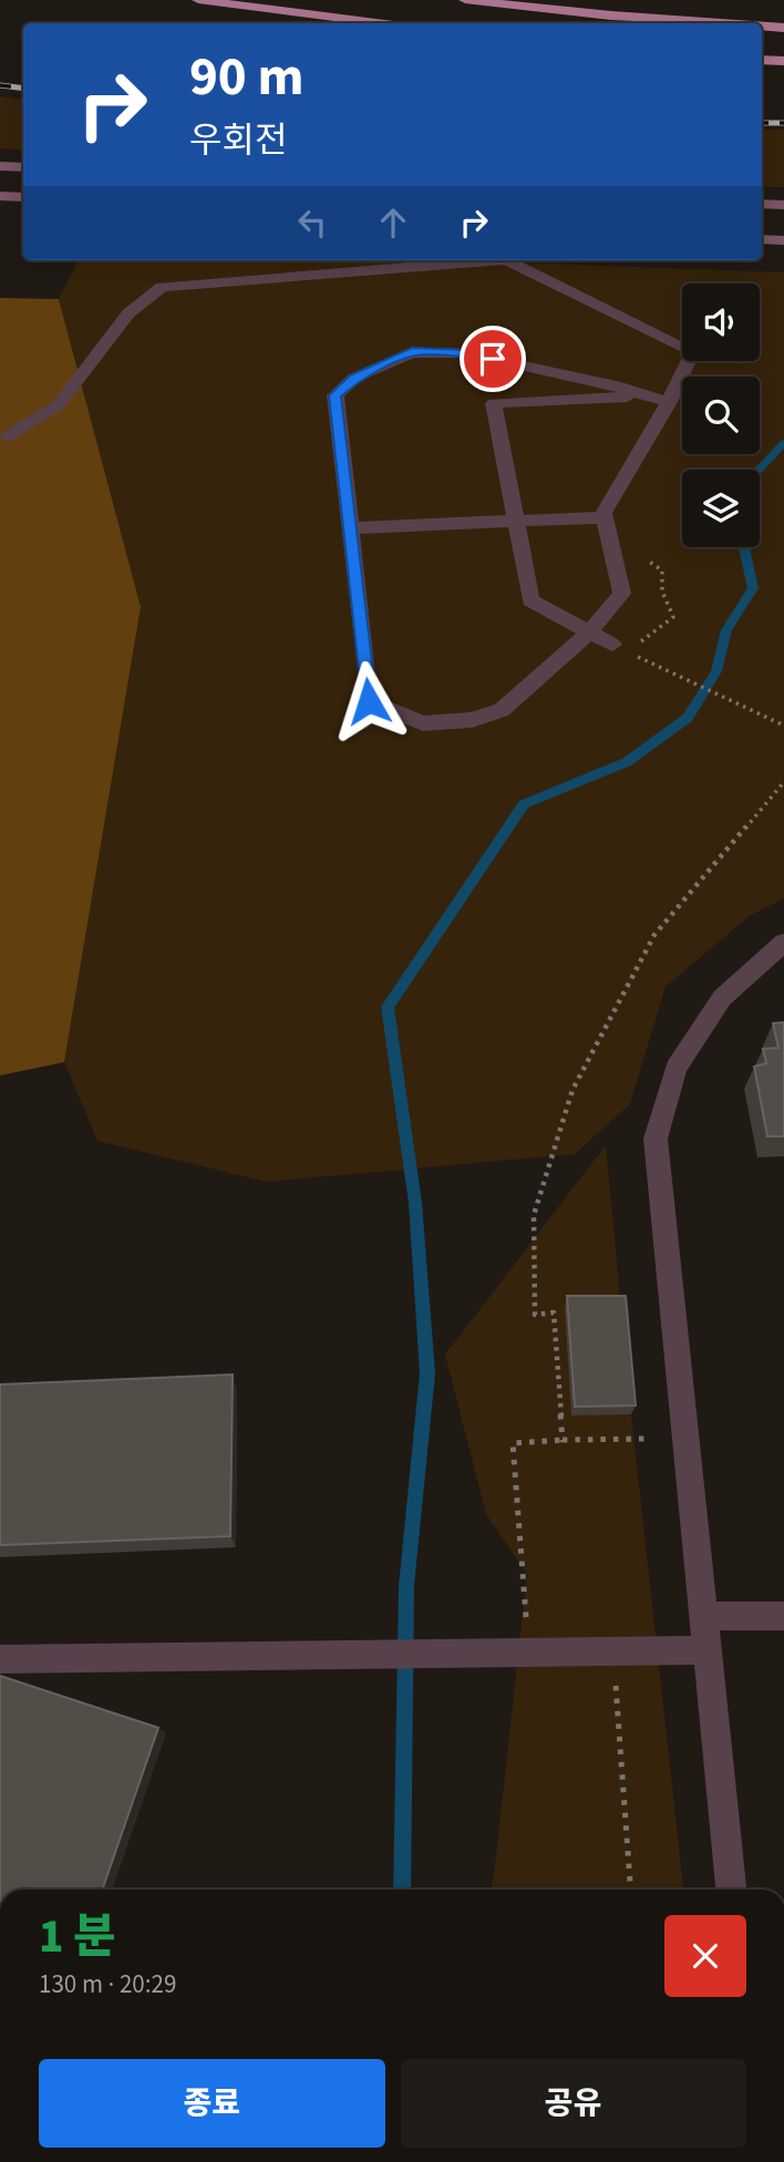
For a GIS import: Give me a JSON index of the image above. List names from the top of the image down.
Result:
{
  "page": {
    "turn": ["90 m", "우회전"],
    "heading": ["1 분", "130 m · 20:29"],
    "buttons": ["종료", "공유"]
  }
}
